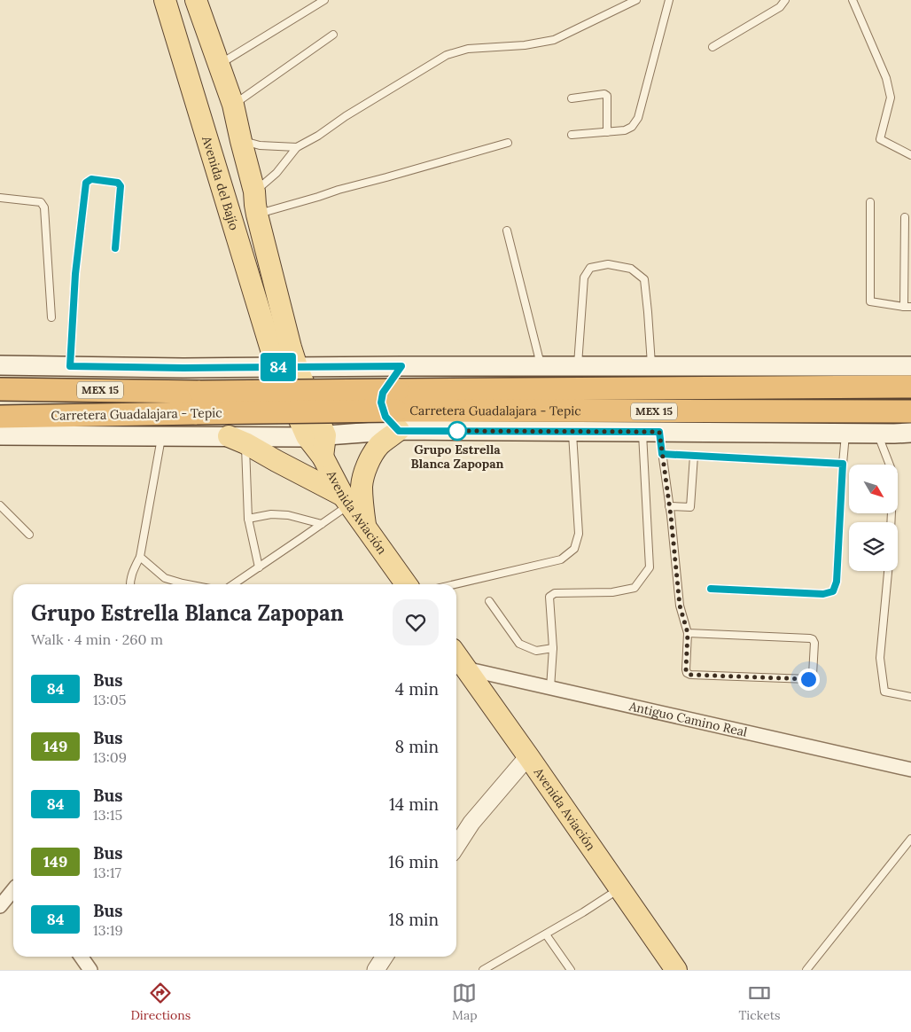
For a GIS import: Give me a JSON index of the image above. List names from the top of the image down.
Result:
{
  "streets": {
    "highway": ["MEX 15", "Carretera Guadalajara - Tepic"],
    "main road": ["Avenida del Bajío", "Avenida Aviación"],
    "street": ["Antiguo Camino Real"]
  },
  "crossings": [
    ["Avenida del Bajío", "Avenida Aviación"],
    ["Avenida Aviación", "Antiguo Camino Real"]
  ],
  "places": ["Grupo Estrella Blanca Zapopan"],
  "lines": ["bus line 84"],
  "north": "bottom right",
  "page": {
    "on_map": "84",
    "heading": ["Grupo Estrella Blanca Zapopan", "Walk · 4 min · 260 m"],
    "list": [
      {
        "mark": "84",
        "name": "Bus",
        "note": "13:05",
        "value": "4 min"
      },
      {
        "mark": "149",
        "name": "Bus",
        "note": "13:09",
        "value": "8 min"
      },
      {
        "mark": "84",
        "name": "Bus",
        "note": "13:15",
        "value": "14 min"
      },
      {
        "mark": "149",
        "name": "Bus",
        "note": "13:17",
        "value": "16 min"
      },
      {
        "mark": "84",
        "name": "Bus",
        "note": "13:19",
        "value": "18 min"
      }
    ],
    "tabs": ["Directions", "Map", "Tickets"]
  }
}
